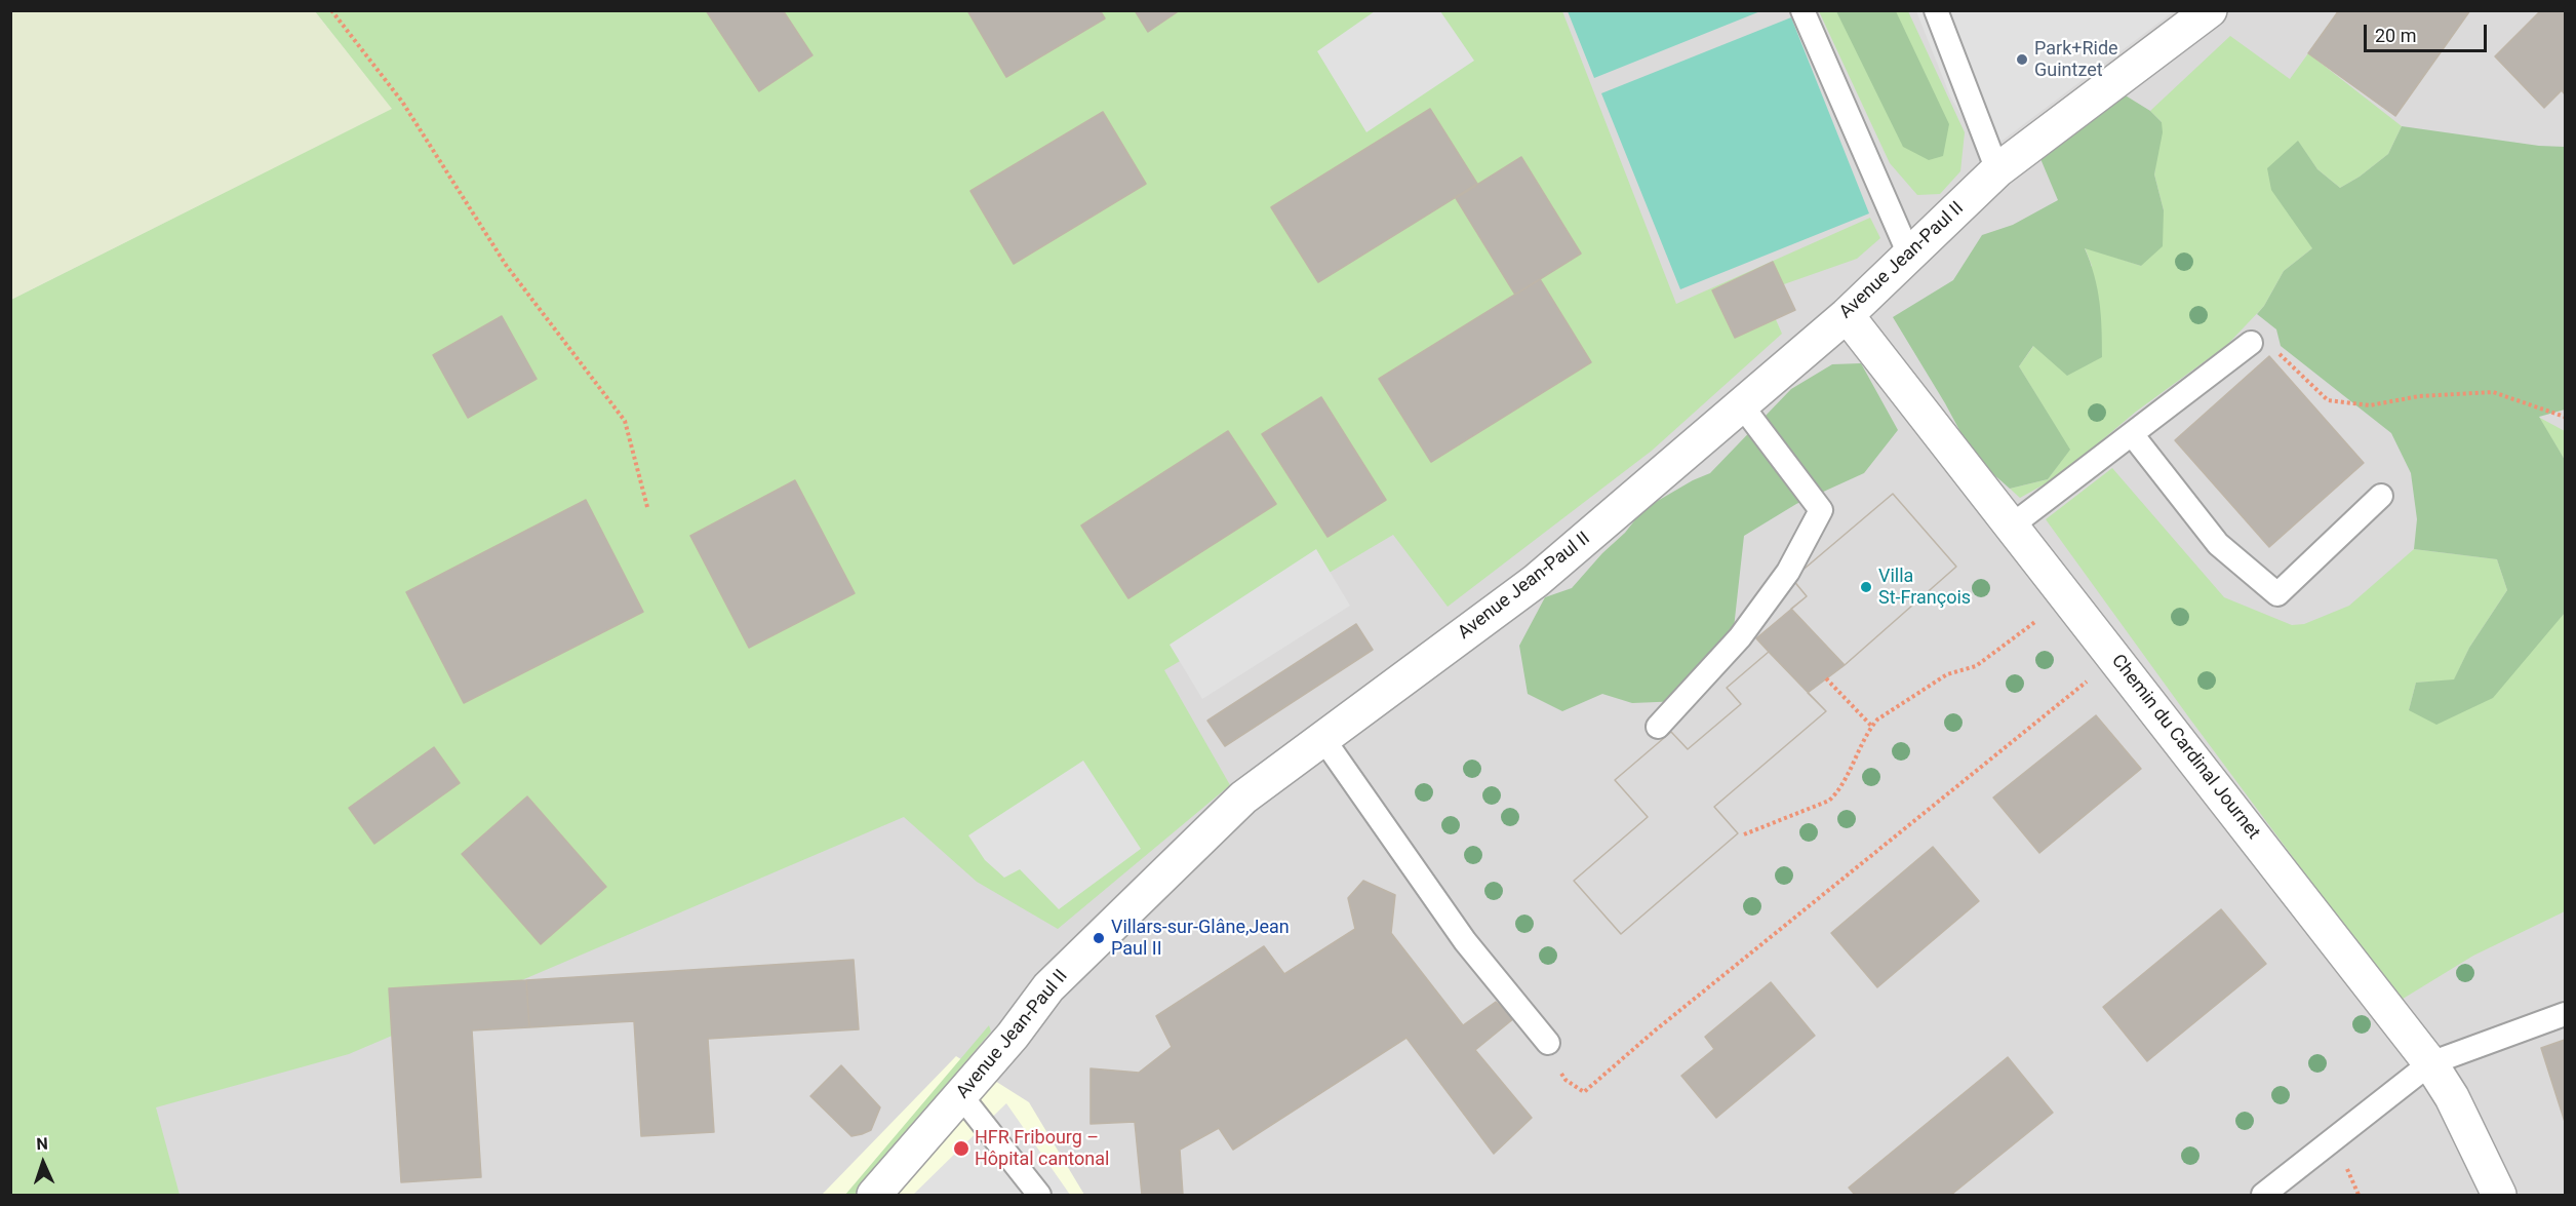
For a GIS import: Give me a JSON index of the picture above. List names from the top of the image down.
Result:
{
  "streets": {
    "street": ["Avenue Jean-Paul II", "Chemin du Cardinal Journet"]
  },
  "crossings": [
    ["Avenue Jean-Paul II", "Chemin du Cardinal Journet"]
  ],
  "places": [
    "Park+Ride Guintzet",
    "Villa St-François",
    "Villars-sur-Glâne,Jean Paul II",
    "HFR Fribourg – Hôpital cantonal"
  ],
  "scale_bar": "20 m",
  "north": "top"
}
